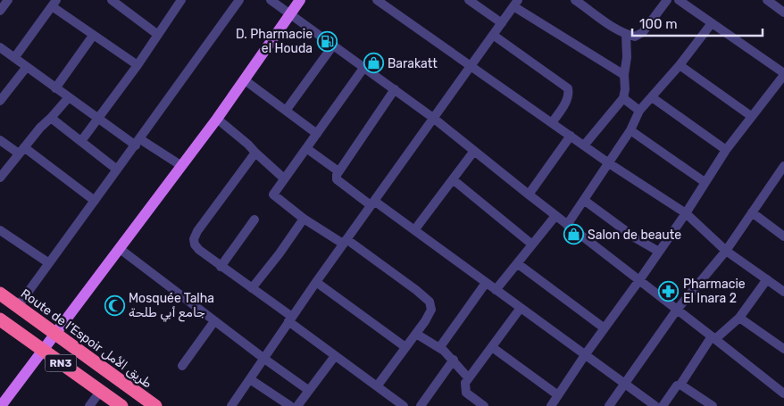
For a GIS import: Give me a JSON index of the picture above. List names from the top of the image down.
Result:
{
  "streets": {
    "highway": ["Route de l’Espoir طريق الأمل", "RN3"]
  },
  "places": {
    "fuel station": ["D. Pharmacie el Houda"],
    "shop": ["Barakatt", "Salon de beaute"],
    "pharmacy": ["Pharmacie El Inara 2"],
    "mosque": ["Mosquée Talha جامع أبي طلحة"]
  },
  "scale_bar": "100 m"
}
